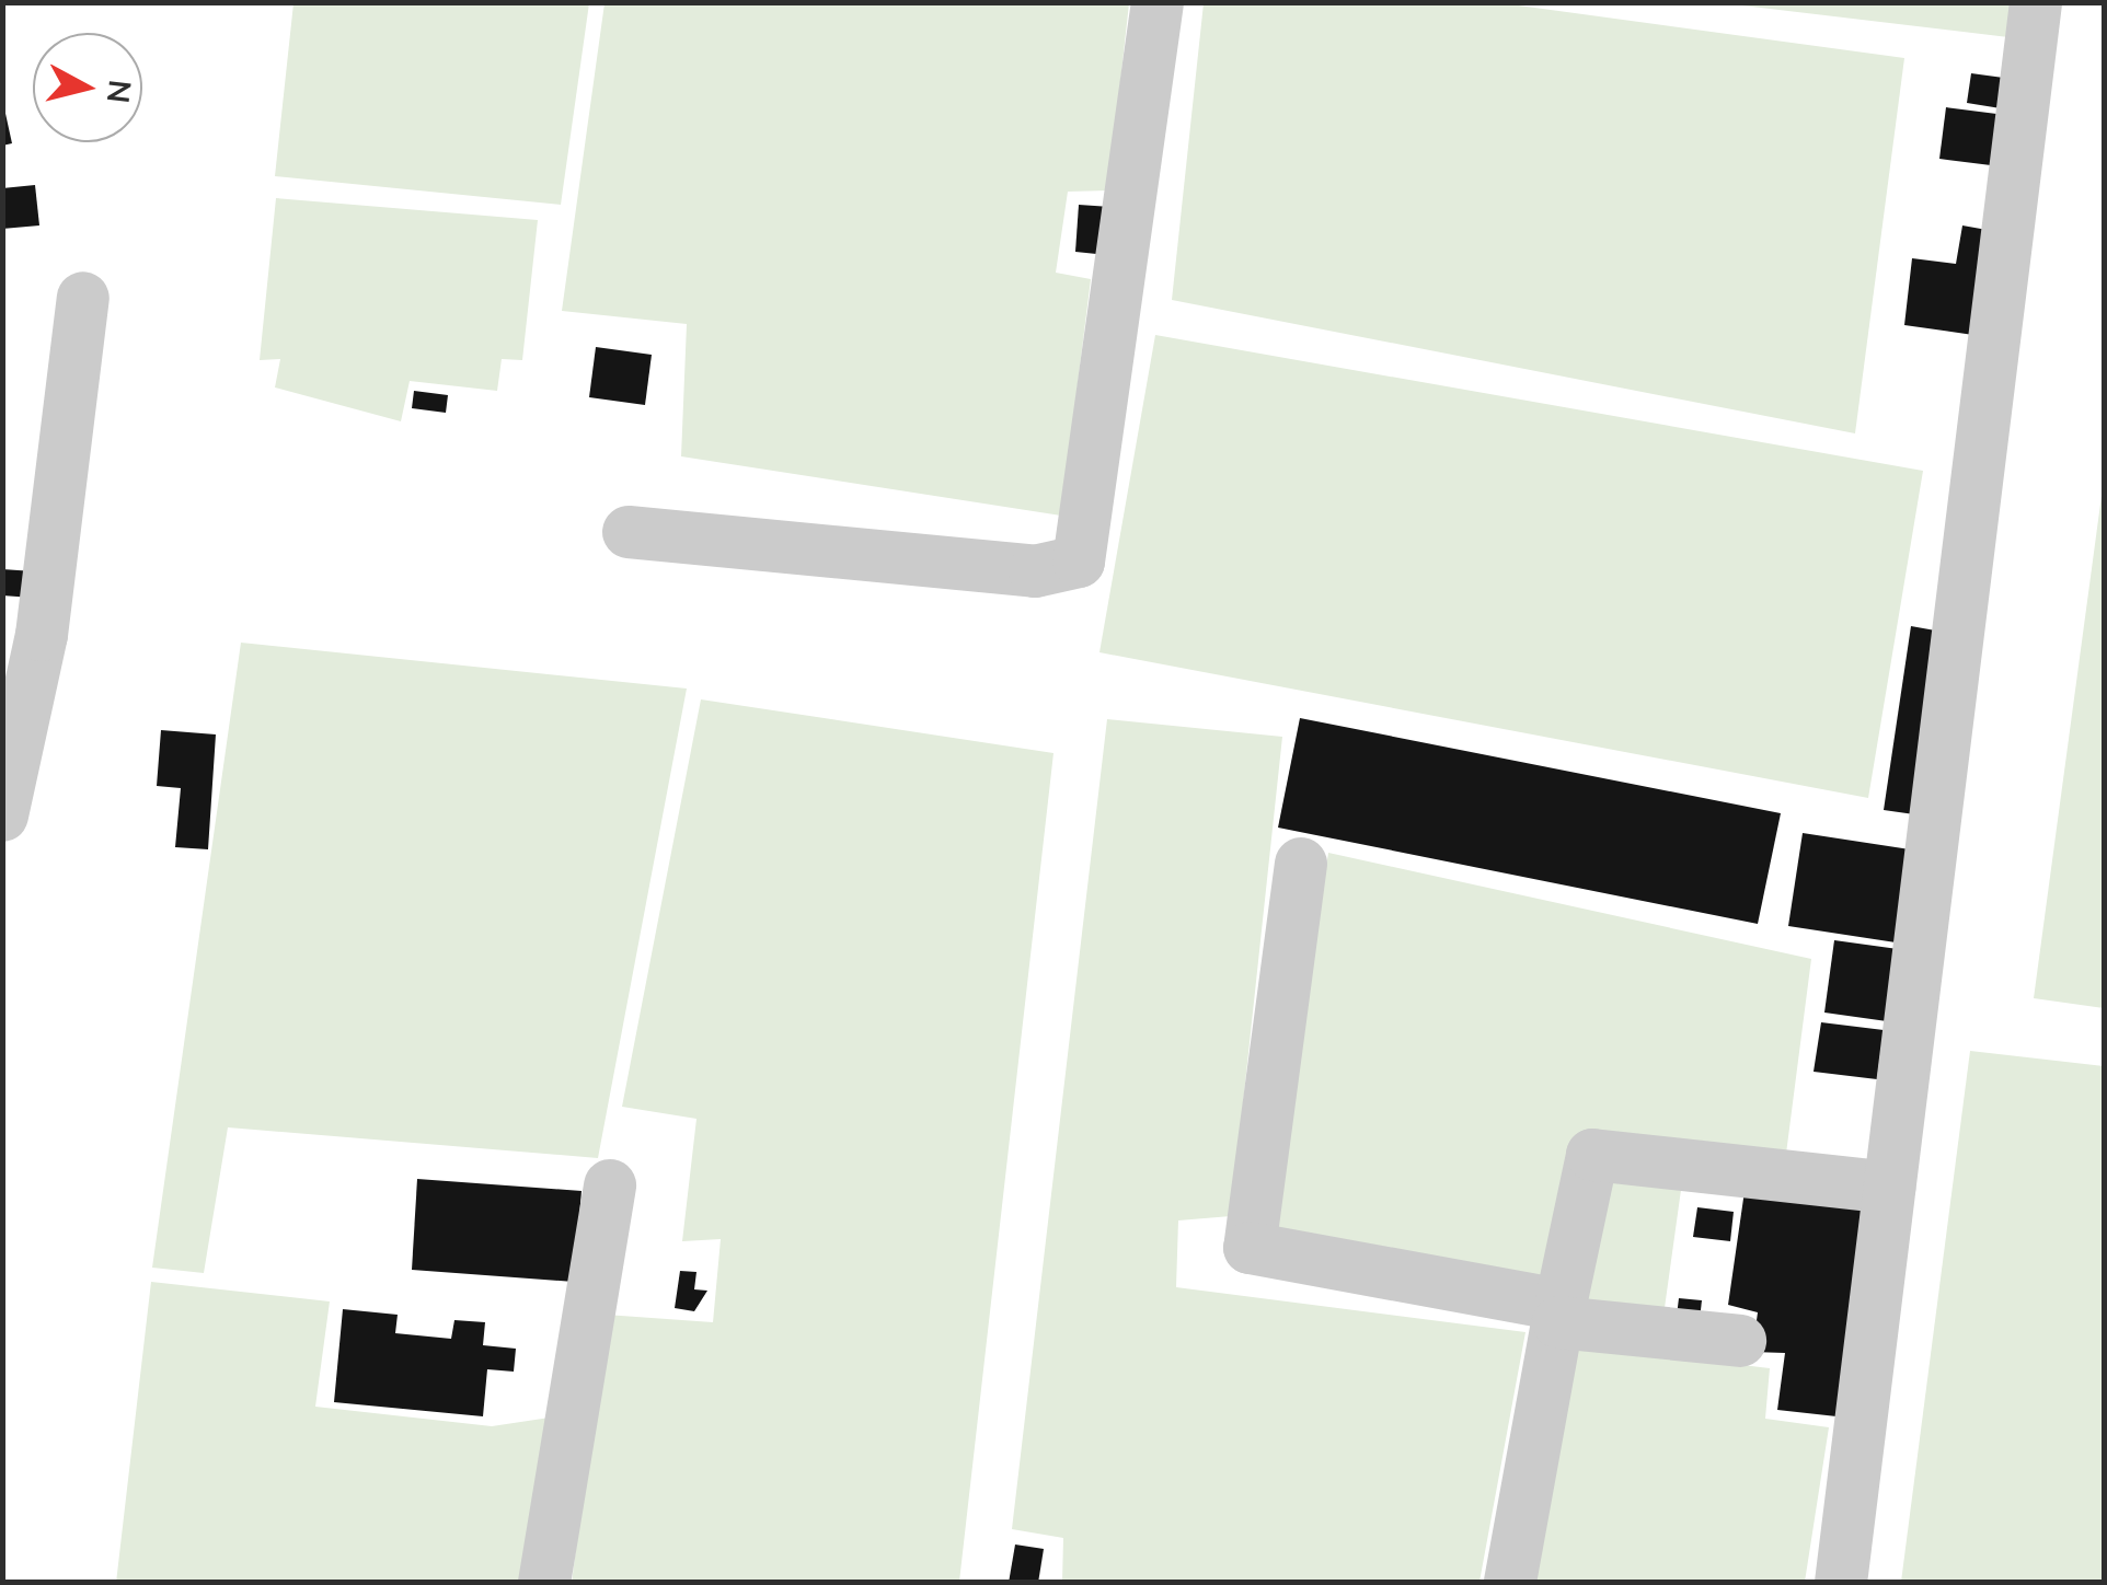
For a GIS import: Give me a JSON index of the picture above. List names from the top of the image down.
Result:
{
  "north": "right"
}
